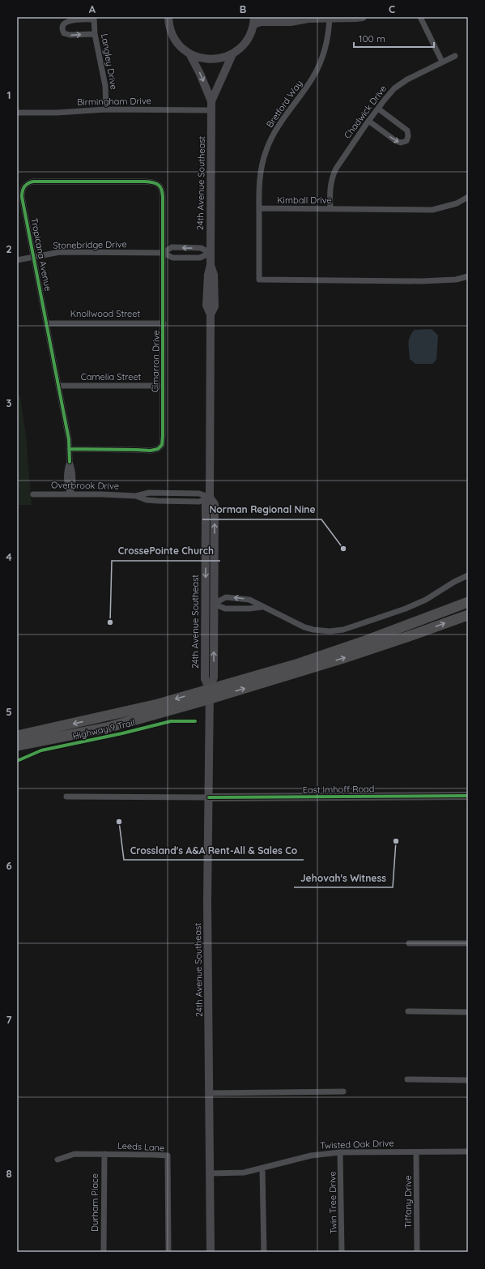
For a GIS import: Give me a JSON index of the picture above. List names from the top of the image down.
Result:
{
  "streets": {
    "street": [
      "Langley Drive",
      "Birmingham Drive",
      "Bretford Way",
      "Chadwick Drive",
      "24th Avenue Southeast",
      "Kimball Drive",
      "Stonebridge Drive",
      "Tropicana Avenue",
      "Knollwood Street",
      "Cimarron Drive",
      "Camelia Street",
      "Overbrook Drive",
      "East Imhoff Road",
      "Twisted Oak Drive",
      "Leeds Lane",
      "Tiffany Drive",
      "Durham Place",
      "Twin Tree Drive"
    ],
    "cycle path": ["Highway 9 Trail"]
  },
  "crossings": [
    ["Langley Drive", "Birmingham Drive"],
    ["Birmingham Drive", "24th Avenue Southeast"],
    ["Bretford Way", "Kimball Drive"],
    ["Chadwick Drive", "Kimball Drive"],
    ["24th Avenue Southeast", "Stonebridge Drive"],
    ["24th Avenue Southeast", "Overbrook Drive"],
    ["24th Avenue Southeast", "East Imhoff Road"],
    ["24th Avenue Southeast", "Twisted Oak Drive"],
    ["Stonebridge Drive", "Tropicana Avenue"],
    ["Stonebridge Drive", "Cimarron Drive"],
    ["Tropicana Avenue", "Knollwood Street"],
    ["Tropicana Avenue", "Cimarron Drive"],
    ["Tropicana Avenue", "Camelia Street"],
    ["Tropicana Avenue", "Overbrook Drive"],
    ["Knollwood Street", "Cimarron Drive"],
    ["Cimarron Drive", "Camelia Street"],
    ["Twisted Oak Drive", "Tiffany Drive"],
    ["Twisted Oak Drive", "Twin Tree Drive"],
    ["Leeds Lane", "Durham Place"]
  ],
  "places": [
    "Norman Regional Nine",
    "CrossePointe Church",
    "Crossland's A&A Rent-All & Sales Co",
    "Jehovah's Witness"
  ],
  "scale_bar": "100 m",
  "grid": {
    "columns": ["A", "B", "C"],
    "rows": [
      "1",
      "2",
      "3",
      "4",
      "5",
      "6",
      "7",
      "8"
    ]
  }
}
